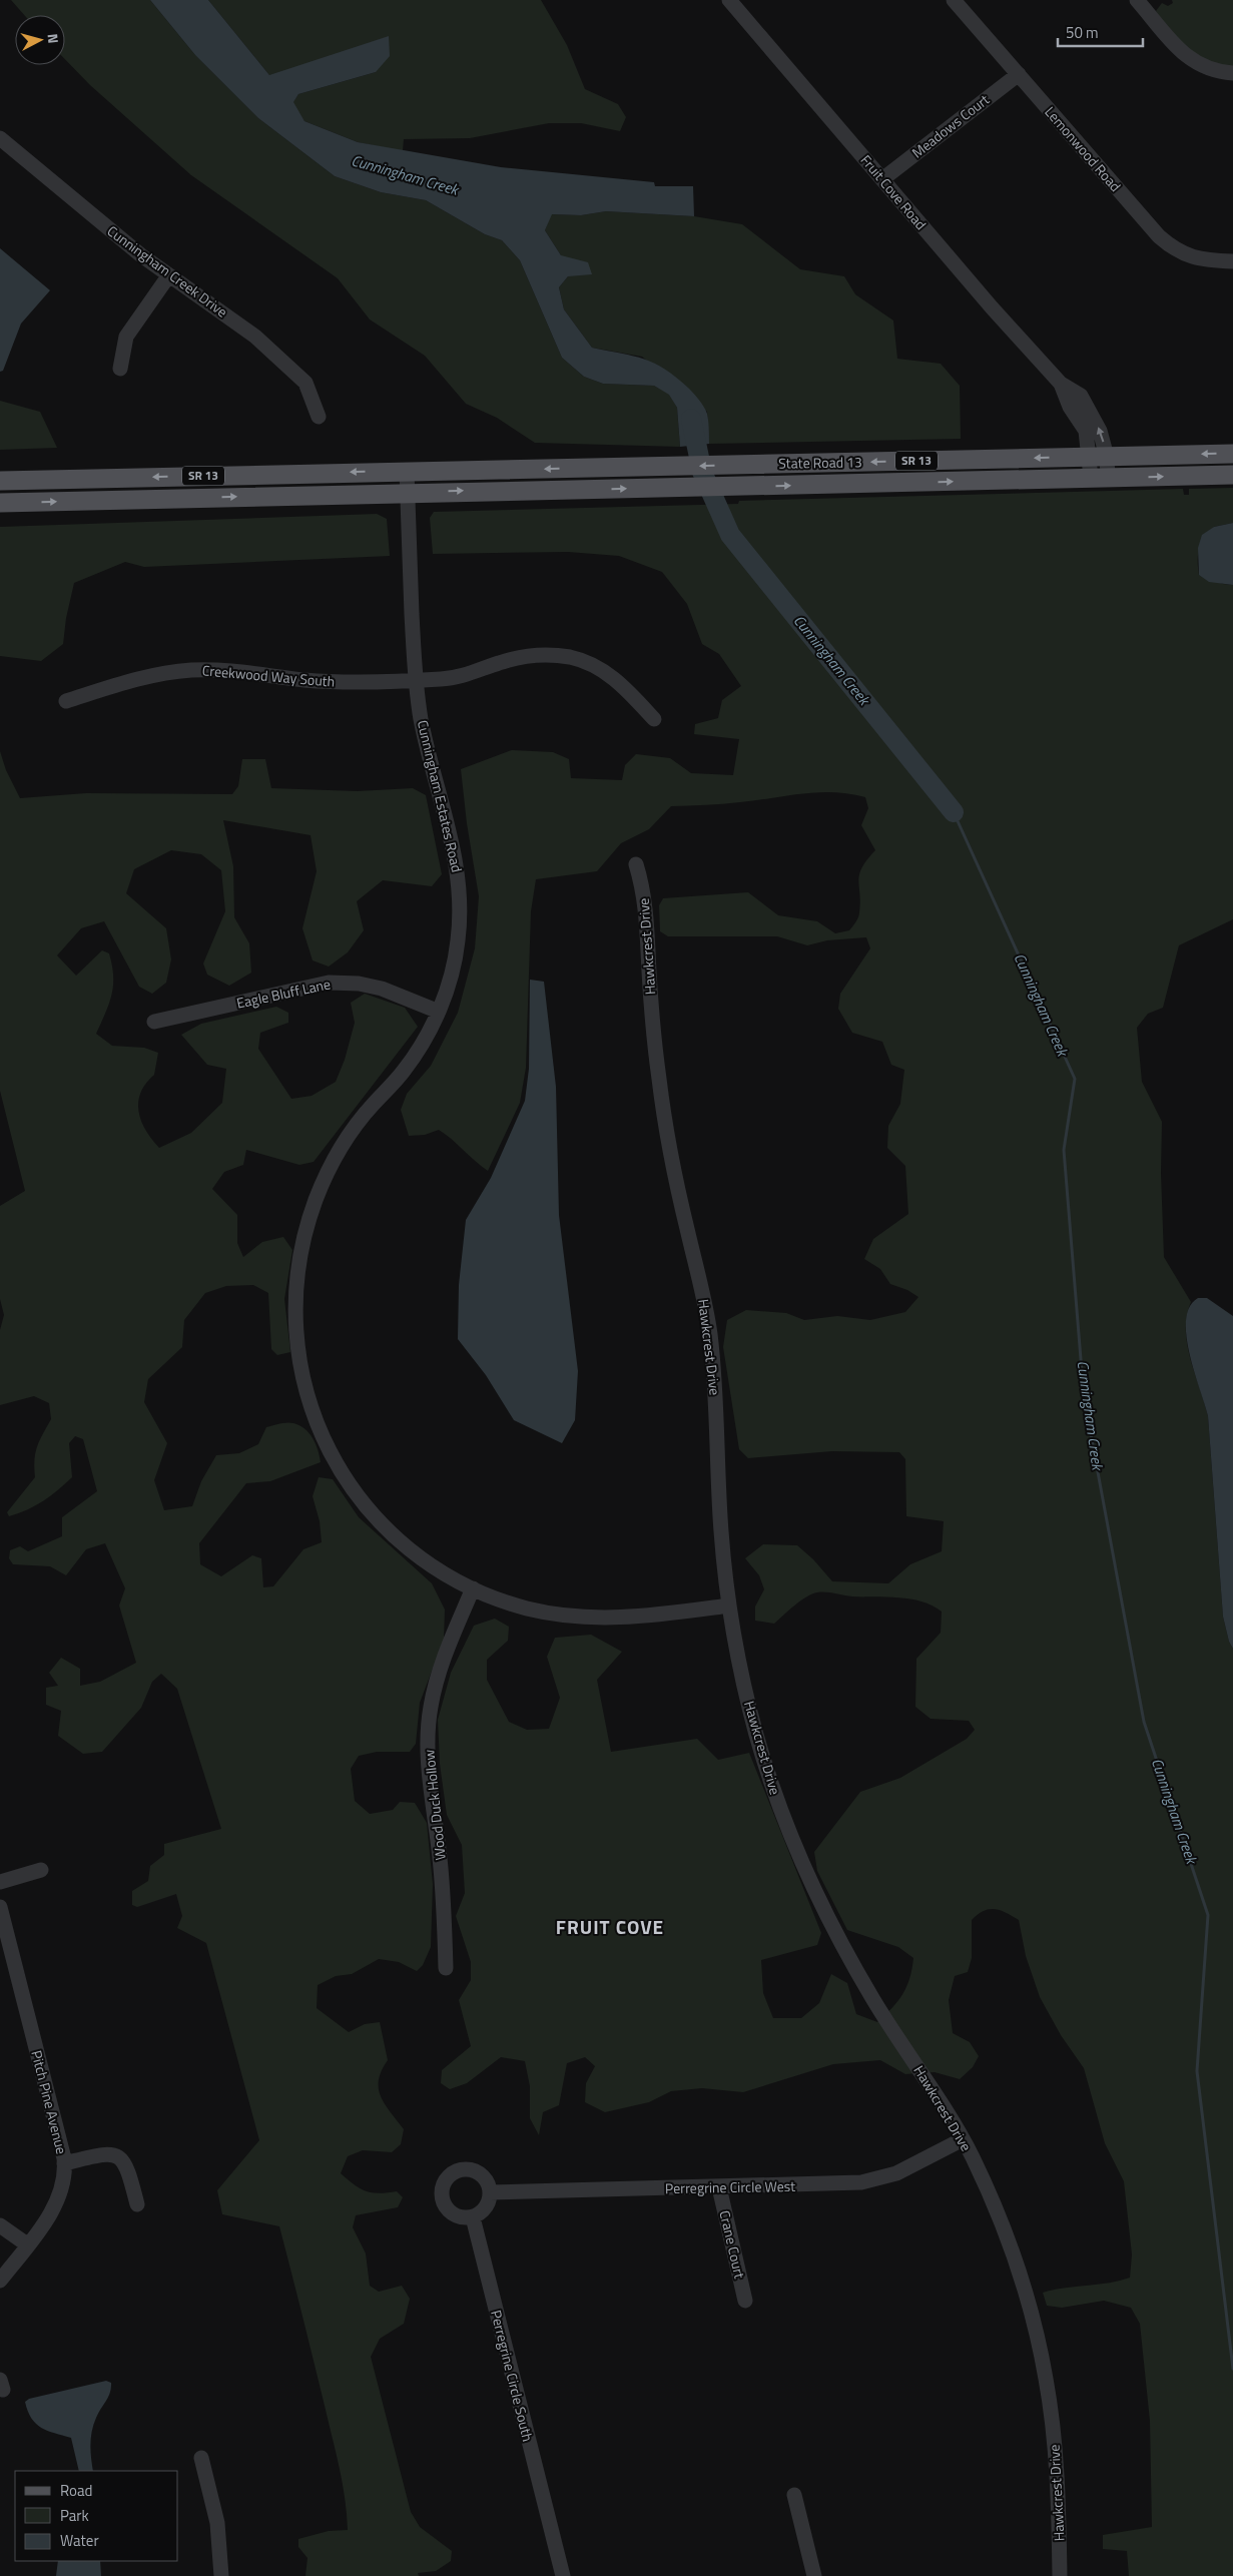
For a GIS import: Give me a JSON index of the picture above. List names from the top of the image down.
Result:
{
  "streets": {
    "main road": ["SR 13", "State Road 13"],
    "street": [
      "Meadows Court",
      "Lemonwood Road",
      "Fruit Cove Road",
      "Cunningham Creek Drive",
      "Creekwood Way South",
      "Cunningham Estates Road",
      "Hawkcrest Drive",
      "Eagle Bluff Lane",
      "Wood Duck Hollow",
      "Pitch Pine Avenue",
      "Perregrine Circle West",
      "Crane Court",
      "Perregrine Circle South"
    ]
  },
  "crossings": [
    ["Meadows Court", "Lemonwood Road"],
    ["Meadows Court", "Fruit Cove Road"],
    ["Fruit Cove Road", "State Road 13"],
    ["SR 13", "State Road 13"],
    ["SR 13", "Cunningham Estates Road"],
    ["State Road 13", "Cunningham Estates Road"],
    ["Creekwood Way South", "Cunningham Estates Road"],
    ["Cunningham Estates Road", "Hawkcrest Drive"],
    ["Cunningham Estates Road", "Eagle Bluff Lane"],
    ["Cunningham Estates Road", "Wood Duck Hollow"],
    ["Hawkcrest Drive", "Perregrine Circle West"],
    ["Perregrine Circle West", "Crane Court"],
    ["Perregrine Circle West", "Perregrine Circle South"]
  ],
  "districts": ["FRUIT COVE"],
  "water": ["Cunningham Creek"],
  "legend": ["Road", "Park", "Water"],
  "scale_bar": "50 m",
  "north": "right"
}
